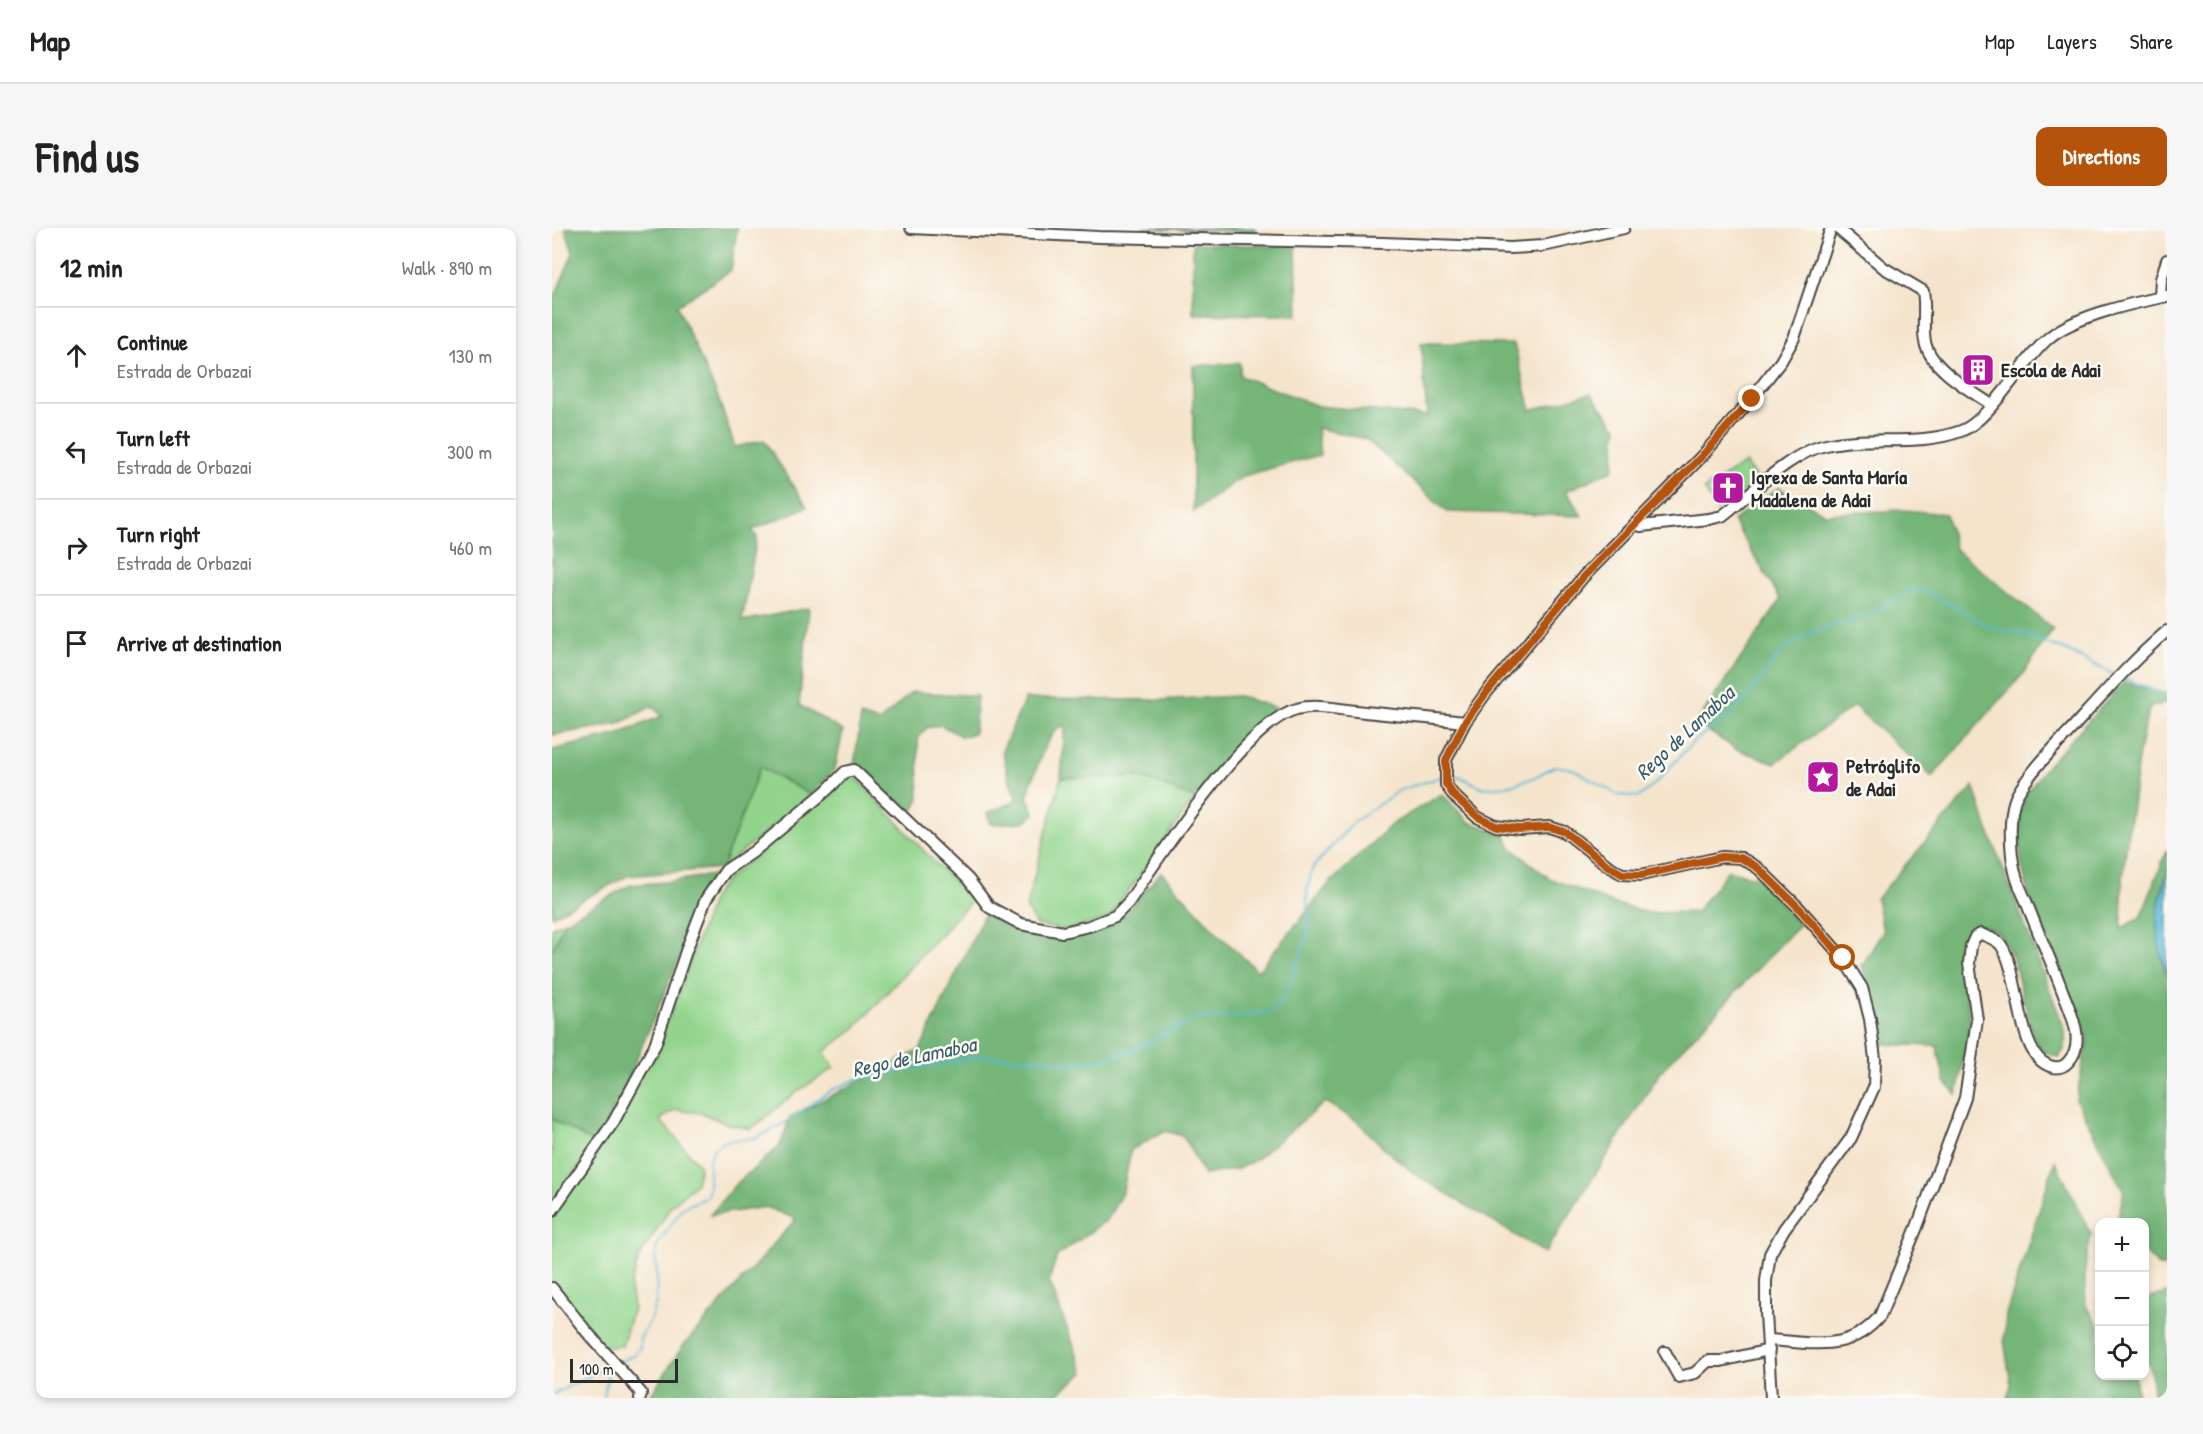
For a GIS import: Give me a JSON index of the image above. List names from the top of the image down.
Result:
{
  "water": ["Rego de Lamaboa"],
  "places": {
    "building": ["Escola de Adai"],
    "church": ["Igrexa de Santa María Madalena de Adai"],
    "place": ["Petróglifo de Adai"]
  },
  "scale_bar": "100 m",
  "page": {
    "header": "Map",
    "nav": ["Map", "Layers", "Share"],
    "buttons": "Directions",
    "title": "Find us",
    "heading": ["12 min", "Walk · 890 m"],
    "list": [
      ["Continue", "Estrada de Orbazai", "130 m"],
      ["Turn left", "Estrada de Orbazai", "300 m"],
      ["Turn right", "Estrada de Orbazai", "460 m"],
      "Arrive at destination"
    ],
    "map_buttons": ["+", "−"],
    "scale": "100 m"
  }
}
